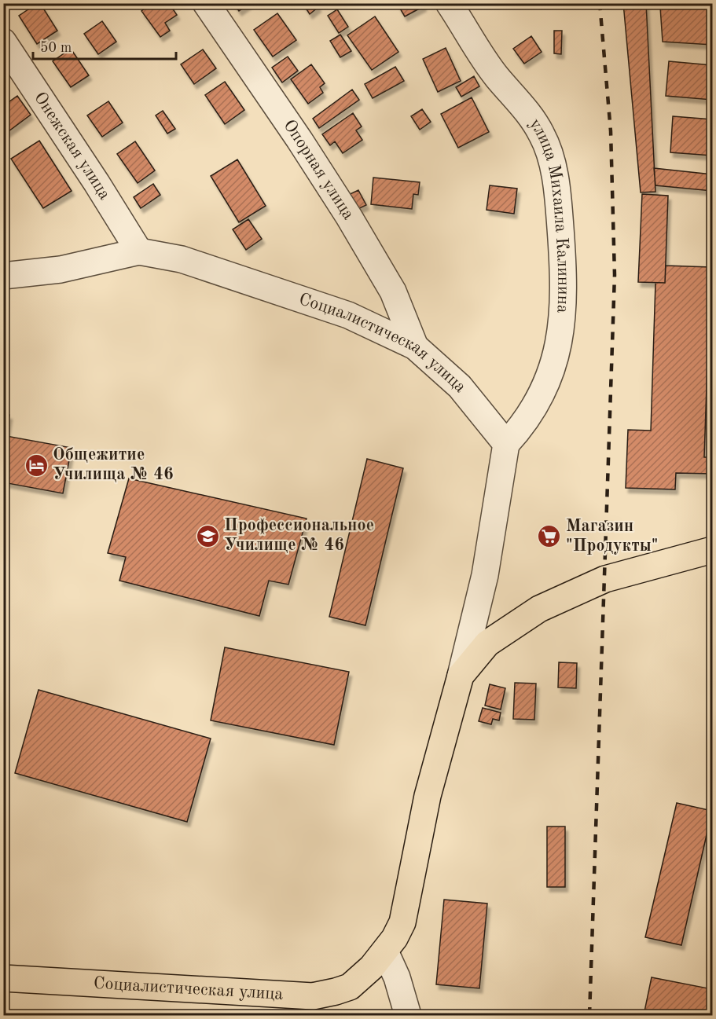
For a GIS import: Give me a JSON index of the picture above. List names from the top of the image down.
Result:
{
  "streets": {
    "main road": ["Социалистическая улица"],
    "street": ["Онежская улица", "Опорная улица", "улица Михаила Калинина"]
  },
  "crossings": [
    ["Онежская улица", "Социалистическая улица"],
    ["Опорная улица", "Социалистическая улица"],
    ["улица Михаила Калинина", "Социалистическая улица"]
  ],
  "places": {
    "hotel": ["Общежитие Училища № 46"],
    "school or university": ["Профессиональное Училище № 46"],
    "supermarket": ["Магазин \"Продукты\""]
  },
  "scale_bar": "50 m"
}
